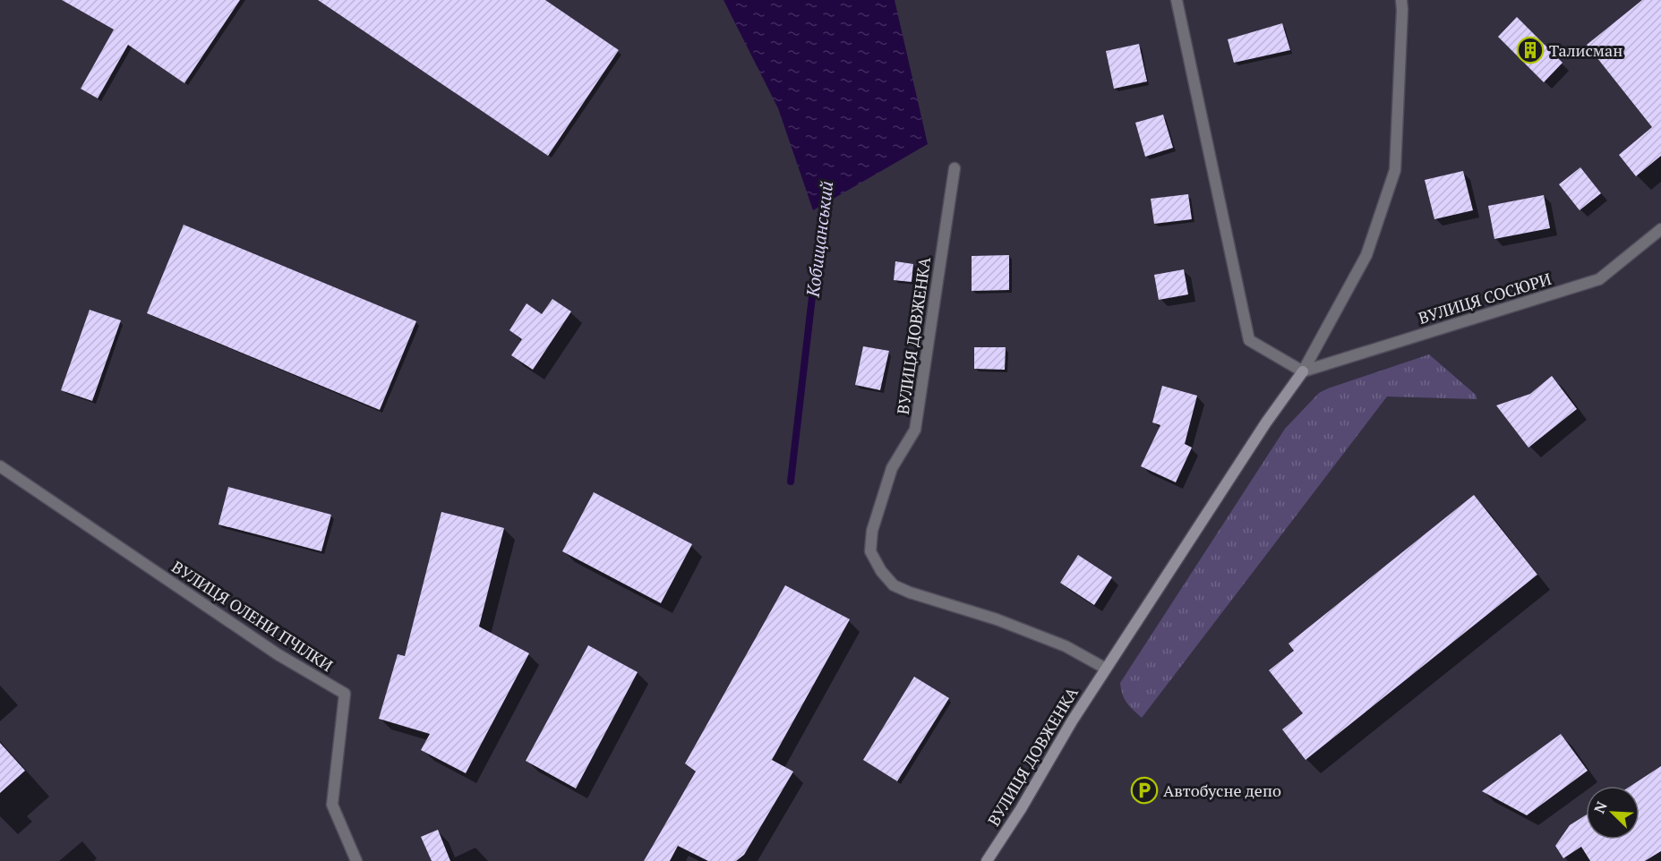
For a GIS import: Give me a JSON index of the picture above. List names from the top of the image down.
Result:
{
  "streets": {
    "street": ["ВУЛИЦЯ СОСЮРИ", "ВУЛИЦЯ ДОВЖЕНКА", "ВУЛИЦЯ ОЛЕНИ ПЧІЛКИ"]
  },
  "crossings": [
    ["ВУЛИЦЯ СОСЮРИ", "ВУЛИЦЯ ДОВЖЕНКА"]
  ],
  "water": ["Кобищанський"],
  "places": {
    "building": ["Талисман"],
    "parking": ["Автобусне депо"]
  },
  "north": "top left"
}
